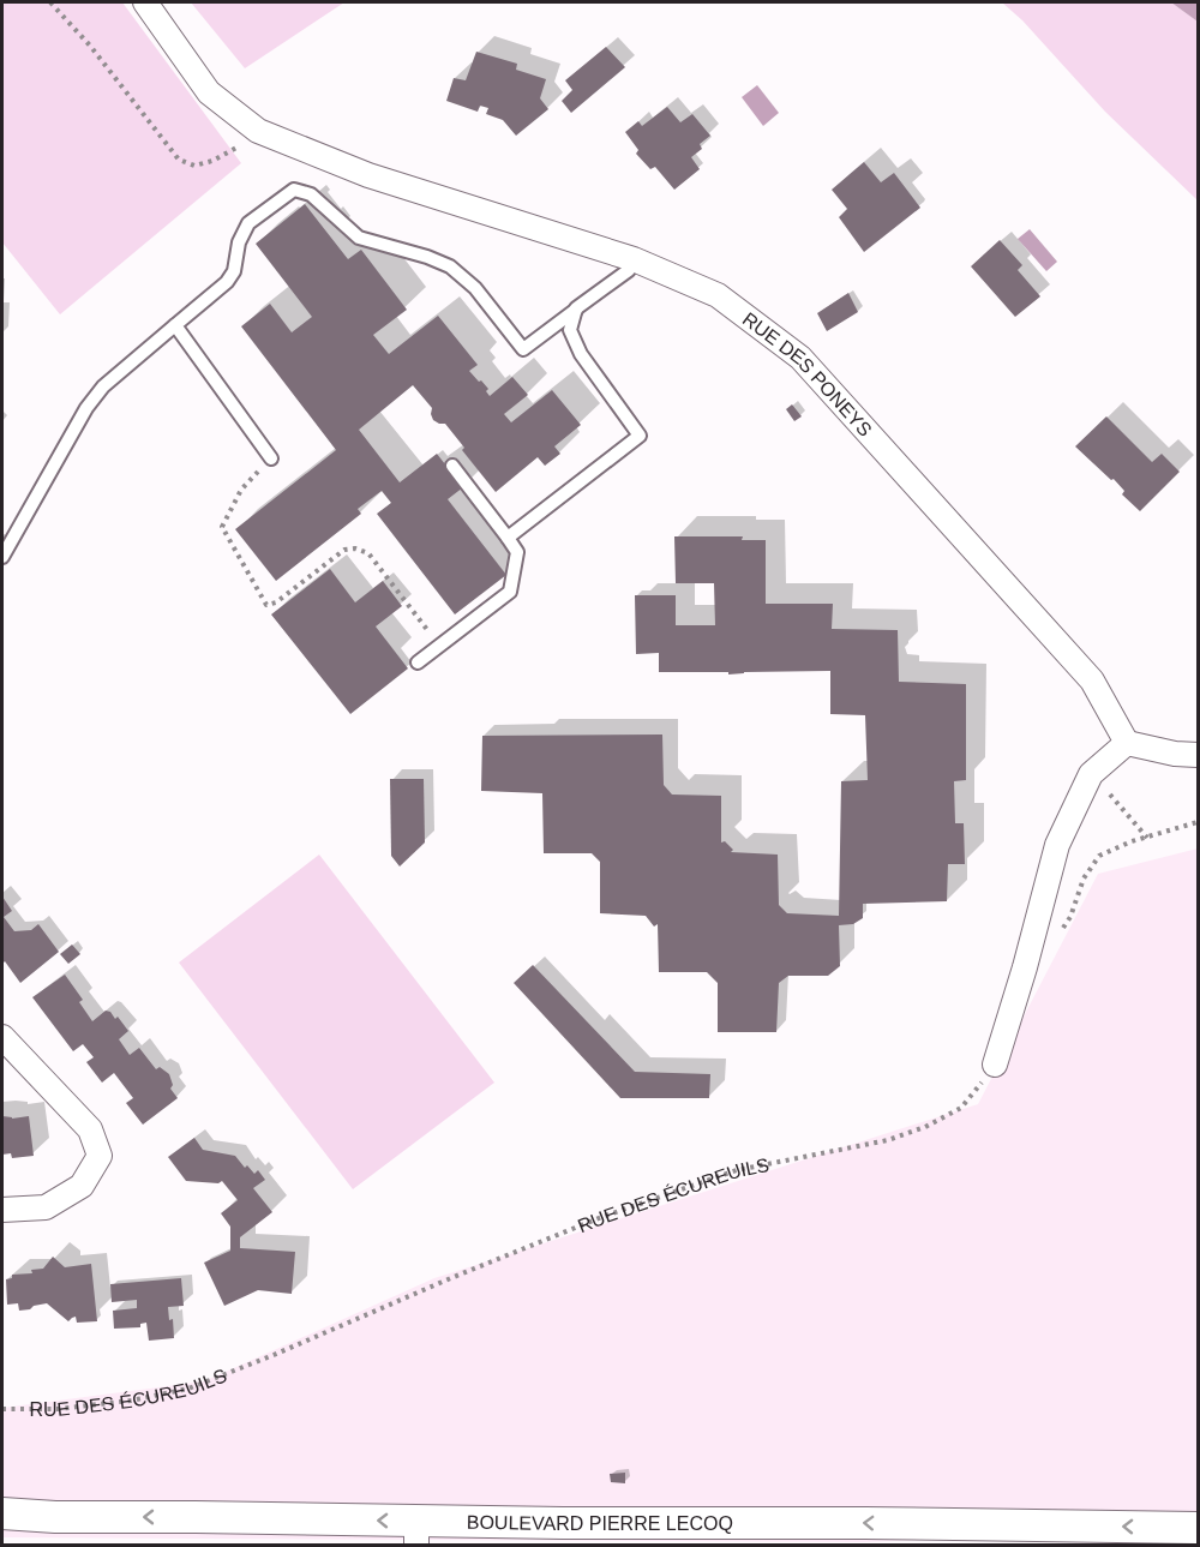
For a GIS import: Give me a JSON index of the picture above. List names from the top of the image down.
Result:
{
  "streets": {
    "street": ["RUE DES PONEYS", "BOULEVARD PIERRE LECOQ"],
    "path": ["RUE DES ÉCUREUILS"]
  },
  "one_way": ["BOULEVARD PIERRE LECOQ"]
}
